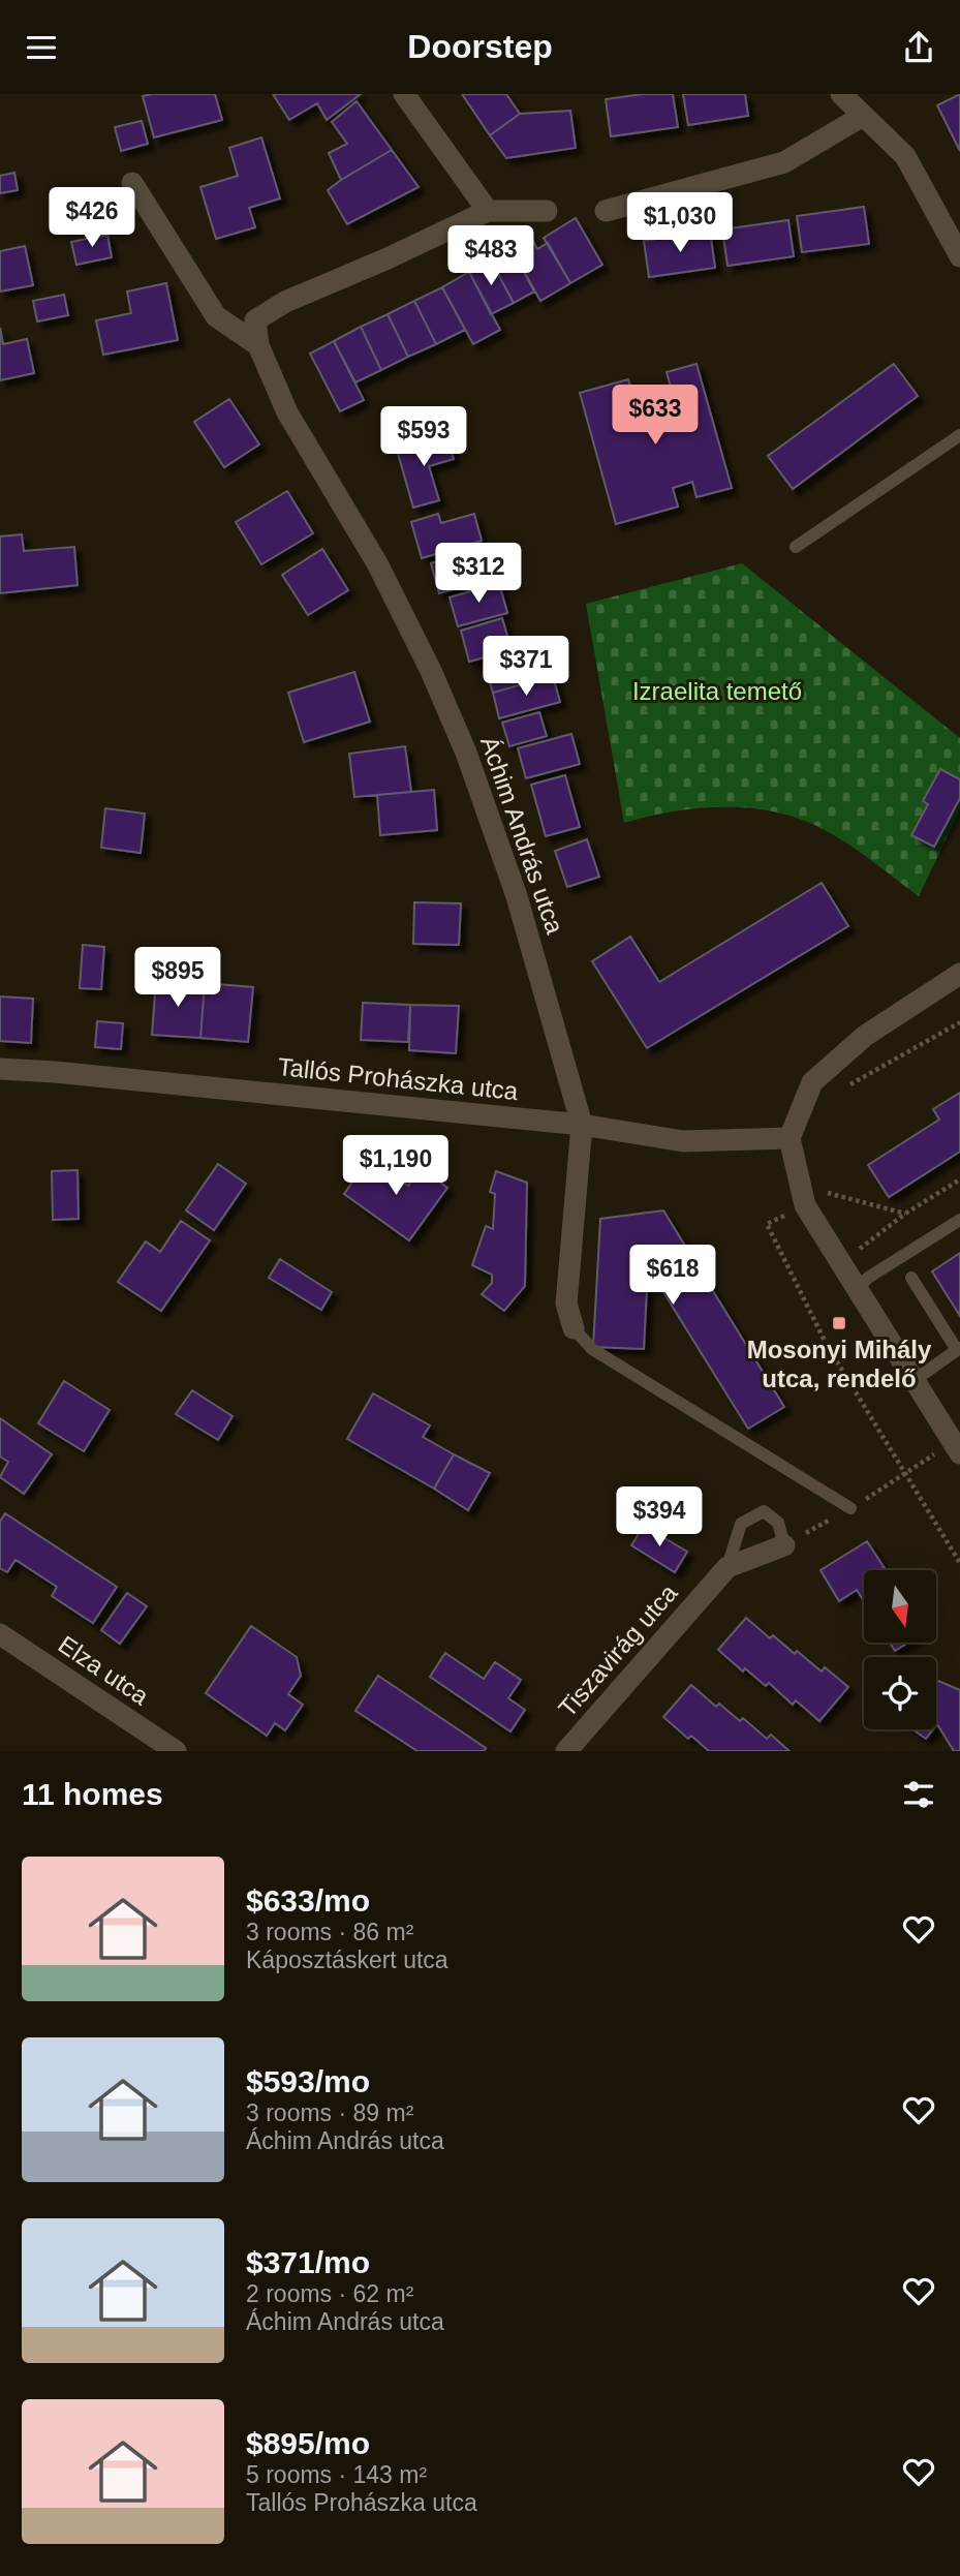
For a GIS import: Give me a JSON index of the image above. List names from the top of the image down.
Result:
{
  "streets": {
    "street": [
      "Áchim András utca",
      "Tallós Prohászka utca",
      "Tiszavirág utca",
      "Elza utca"
    ]
  },
  "crossings": [
    ["Áchim András utca", "Tallós Prohászka utca"]
  ],
  "parks": ["Izraelita temető"],
  "places": {
    "transit": ["Mosonyi Mihály utca, rendelő"]
  },
  "north": "bottom",
  "page": {
    "header": "Doorstep",
    "price": [
      "$426",
      "$1,030",
      "$483",
      "$633",
      "$593",
      "$312",
      "$371",
      "$895",
      "$1,190",
      "$618",
      "$394"
    ],
    "heading": "11 homes",
    "list": [
      {
        "name": "$633/mo",
        "note": "3 rooms · 86 m² · Káposztáskert utca"
      },
      {
        "name": "$593/mo",
        "note": "3 rooms · 89 m² · Áchim András utca"
      },
      {
        "name": "$371/mo",
        "note": "2 rooms · 62 m² · Áchim András utca"
      },
      {
        "name": "$895/mo",
        "note": "5 rooms · 143 m² · Tallós Prohászka utca"
      }
    ]
  }
}
